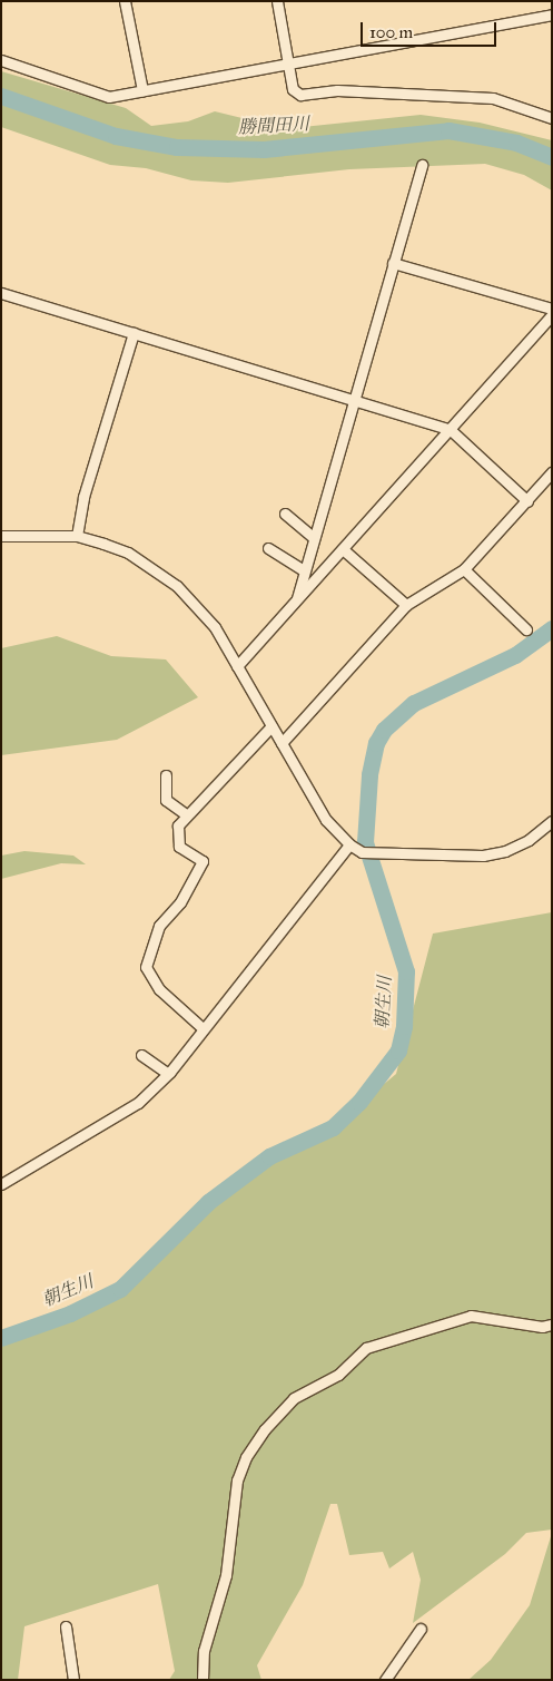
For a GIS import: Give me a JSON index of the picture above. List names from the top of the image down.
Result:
{
  "water": ["勝間田川", "朝生川"],
  "scale_bar": "100 m"
}
